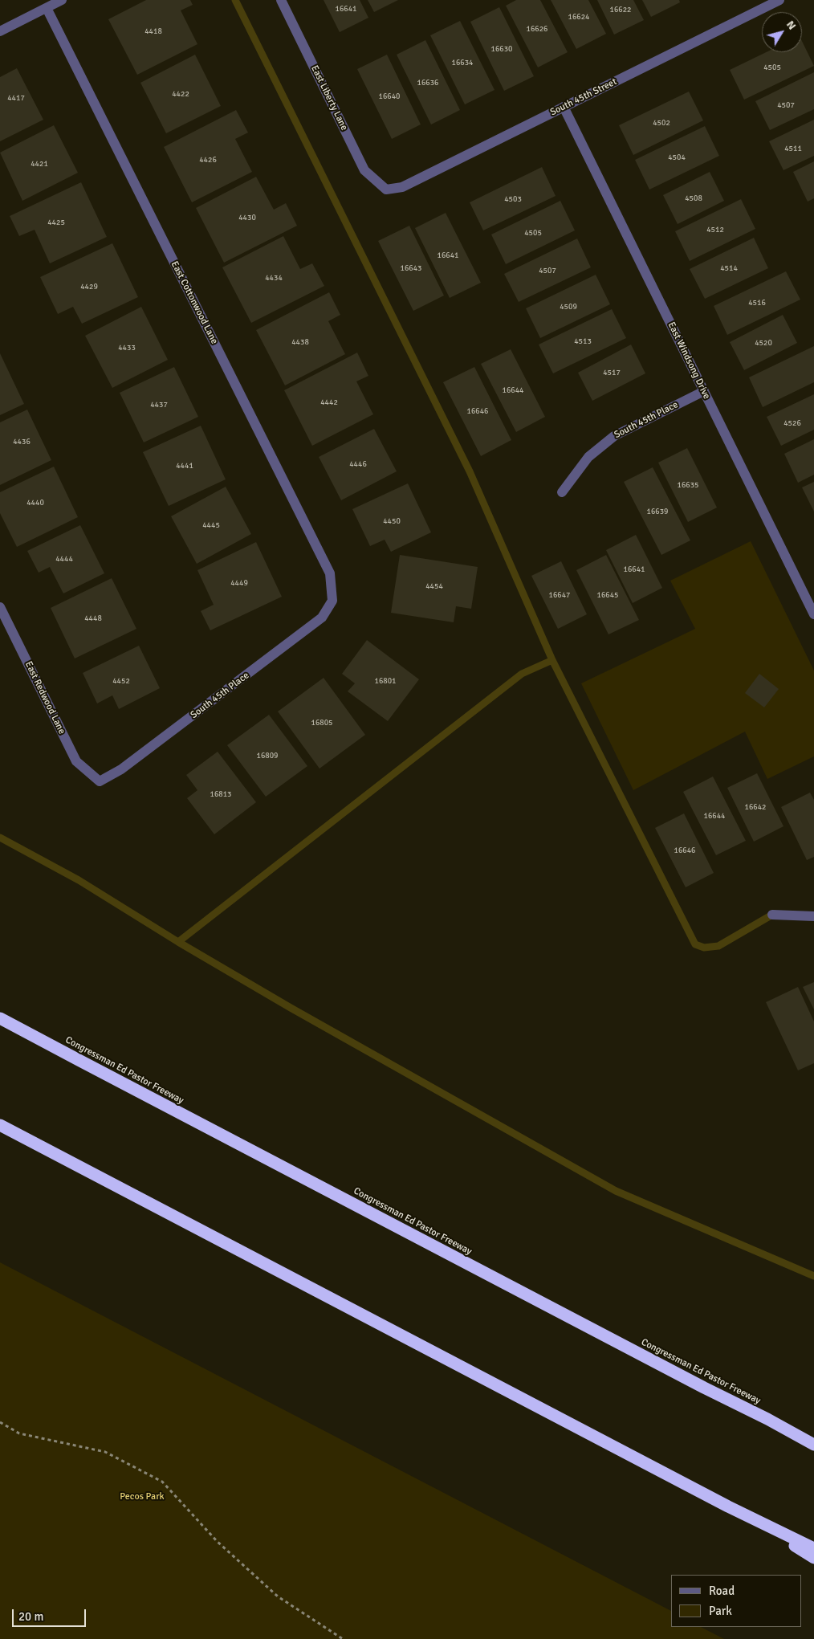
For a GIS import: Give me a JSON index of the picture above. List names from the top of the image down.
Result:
{
  "streets": {
    "highway": ["Congressman Ed Pastor Freeway"],
    "street": [
      "South 45th Street",
      "East Liberty Lane",
      "East Cottonwood Lane",
      "East Windsong Drive",
      "South 45th Place",
      "East Redwood Lane"
    ]
  },
  "crossings": [
    ["South 45th Street", "East Liberty Lane"],
    ["South 45th Street", "East Windsong Drive"],
    ["East Cottonwood Lane", "South 45th Place"],
    ["East Windsong Drive", "South 45th Place"],
    ["South 45th Place", "East Redwood Lane"]
  ],
  "parks": ["Pecos Park"],
  "house_numbers": [
    "16641",
    "16622",
    "16624",
    "16626",
    "4418",
    "16630",
    "16634",
    "4505",
    "16636",
    "4422",
    "16640",
    "4417",
    "4507",
    "4502",
    "4511",
    "4504",
    "4426",
    "4421",
    "4508",
    "4503",
    "4430",
    "4425",
    "4512",
    "4505",
    "16641",
    "16643",
    "4514",
    "4507",
    "4434",
    "4429",
    "4516",
    "4509",
    "4513",
    "4438",
    "4520",
    "4433",
    "4517",
    "16644",
    "4442",
    "4437",
    "16646",
    "4526",
    "4436",
    "4446",
    "4441",
    "16635",
    "4440",
    "16639",
    "4450",
    "4445",
    "4444",
    "16641",
    "4449",
    "4454",
    "16647",
    "16645",
    "4448",
    "4452",
    "16801",
    "16805",
    "16809",
    "16813",
    "16642",
    "16644",
    "16646"
  ],
  "legend": ["Road", "Park"],
  "scale_bar": "20 m",
  "north": "top right"
}
